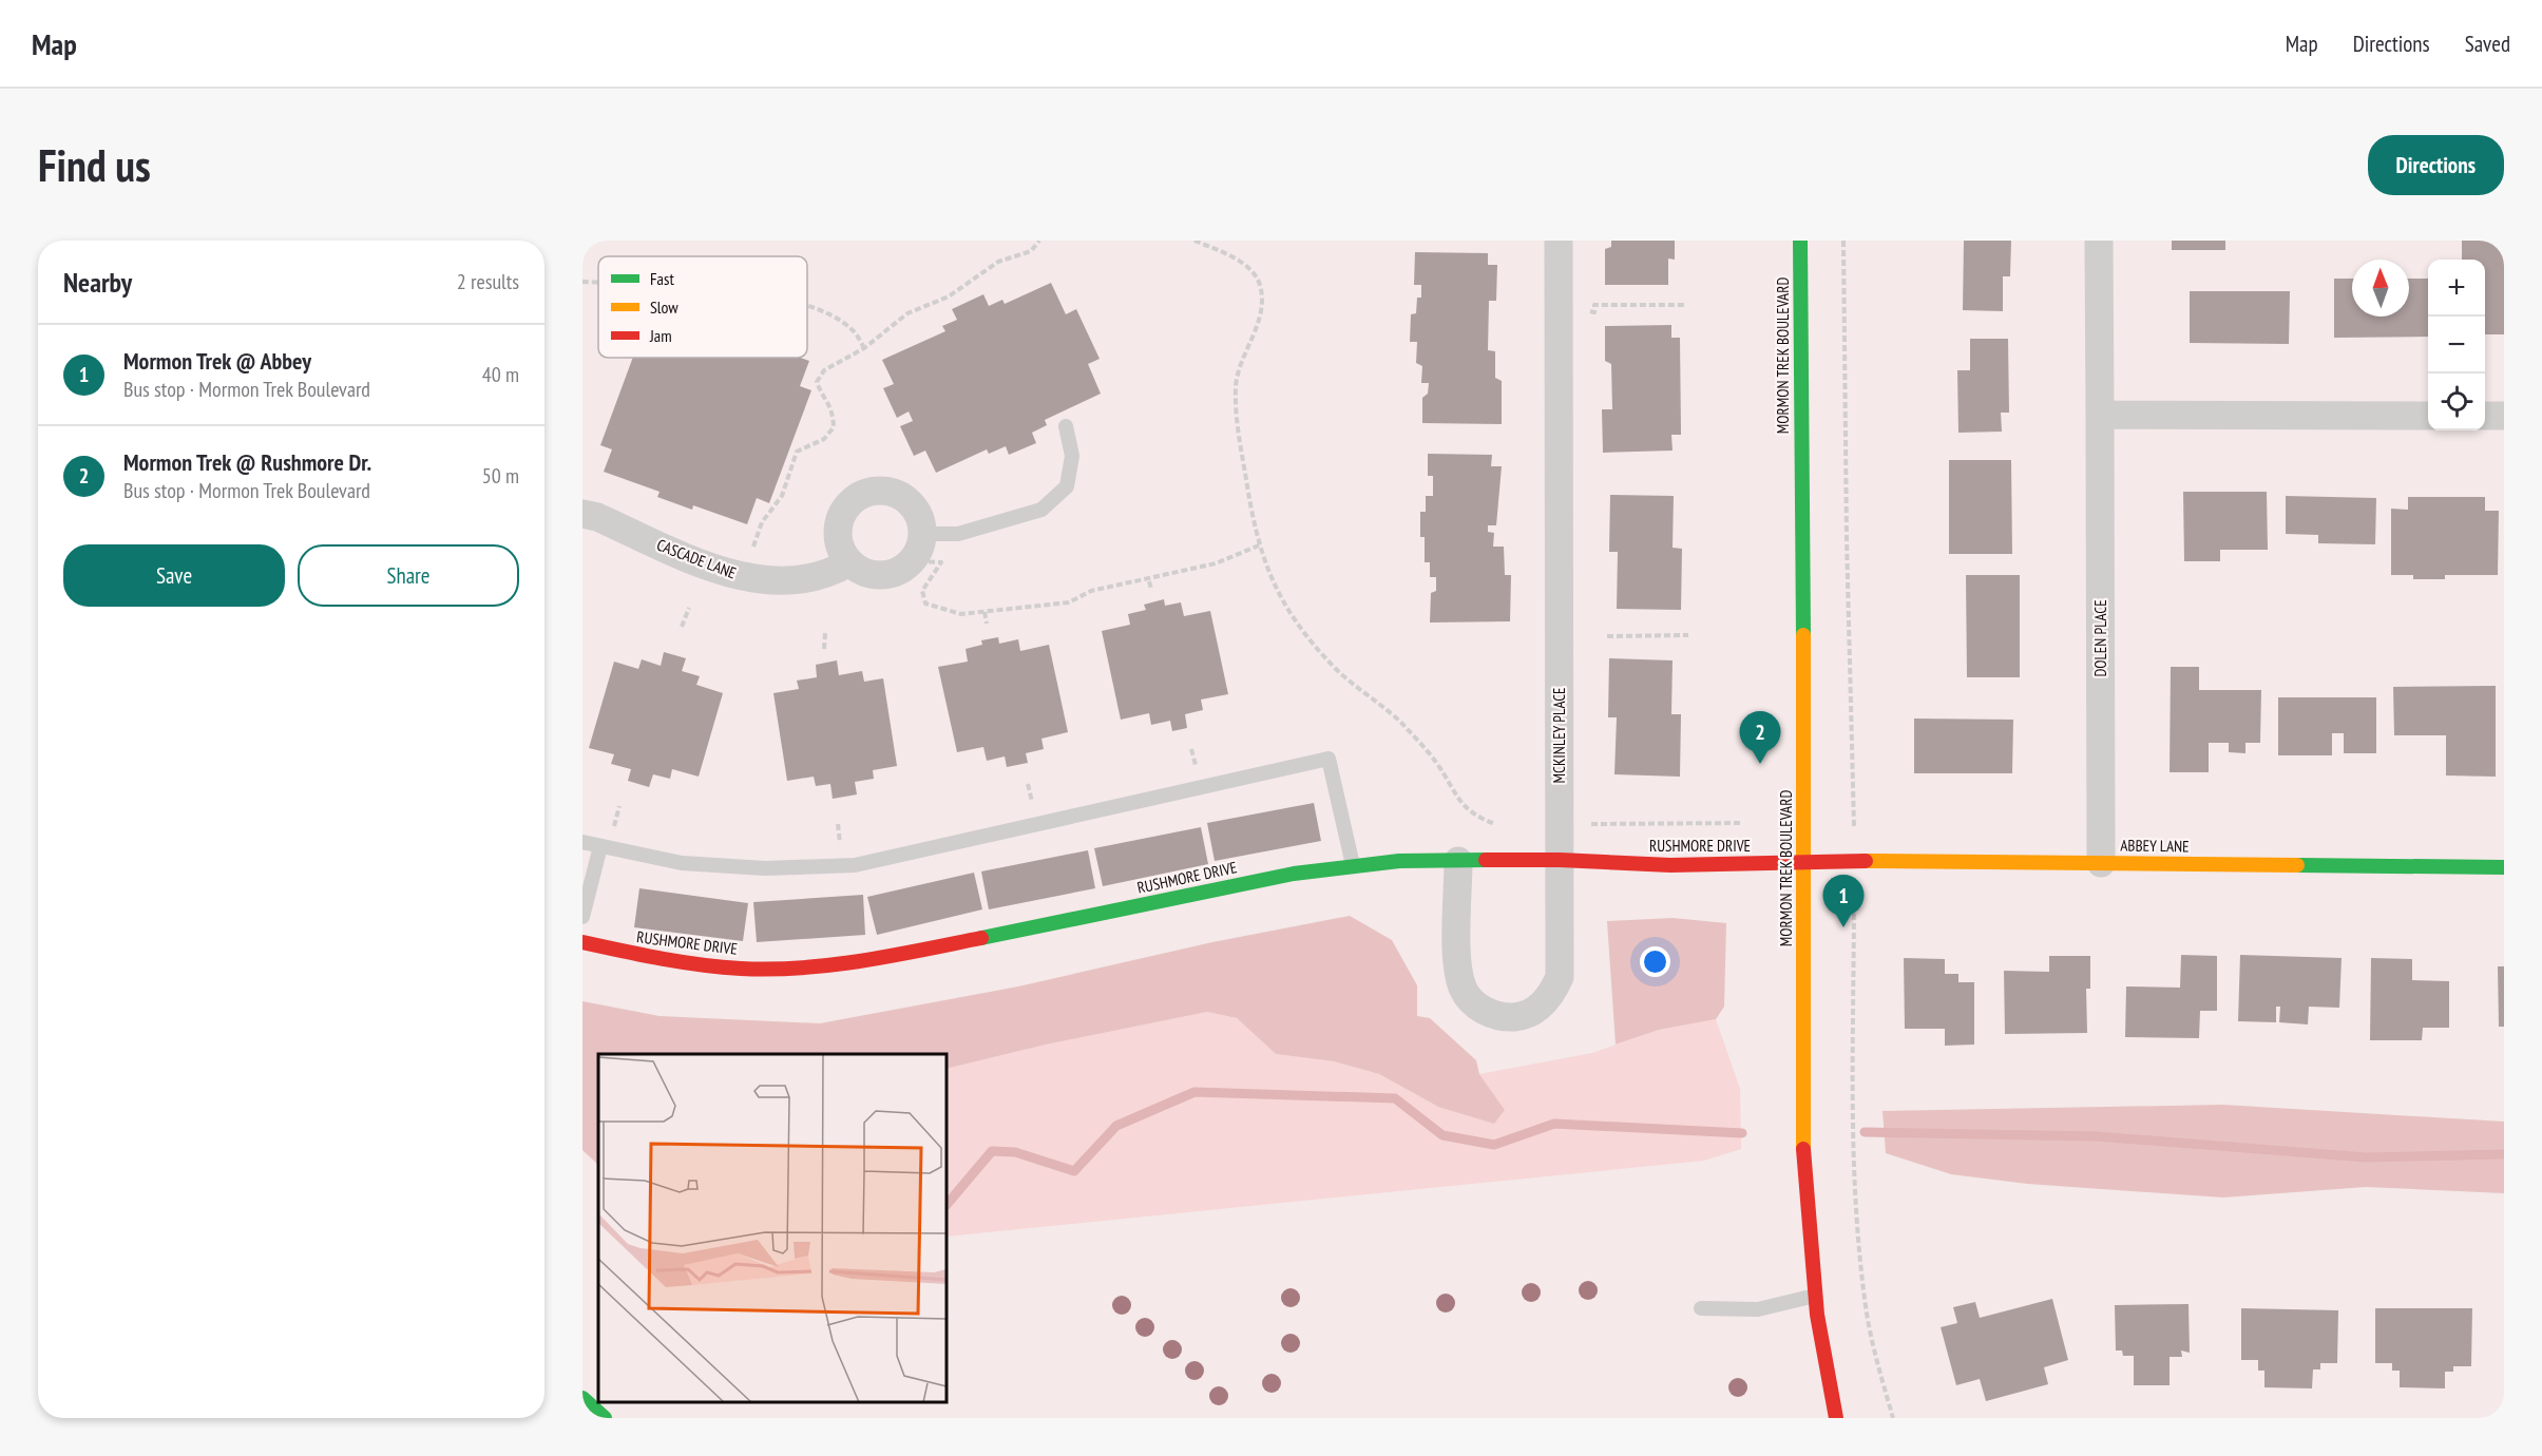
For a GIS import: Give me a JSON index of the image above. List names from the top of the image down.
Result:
{
  "streets": {
    "main road": ["MORMON TREK BOULEVARD", "RUSHMORE DRIVE", "ABBEY LANE"],
    "street": ["CASCADE LANE", "DOLEN PLACE", "MCKINLEY PLACE"]
  },
  "crossings": [
    ["MORMON TREK BOULEVARD", "RUSHMORE DRIVE"],
    ["MORMON TREK BOULEVARD", "ABBEY LANE"],
    ["DOLEN PLACE", "ABBEY LANE"],
    ["MCKINLEY PLACE", "RUSHMORE DRIVE"],
    ["RUSHMORE DRIVE", "ABBEY LANE"]
  ],
  "legend": ["Fast", "Slow", "Jam"],
  "north": "top",
  "page": {
    "header": "Map",
    "nav": ["Map", "Directions", "Saved"],
    "buttons": [
      "Directions",
      ["Save", "Share"]
    ],
    "title": "Find us",
    "heading": ["Nearby", "2 results"],
    "map_buttons": ["+", "−"],
    "list": [
      {
        "mark": "1",
        "name": "Mormon Trek @ Abbey",
        "note": "Bus stop · Mormon Trek Boulevard",
        "value": "40 m"
      },
      {
        "mark": "2",
        "name": "Mormon Trek @ Rushmore Dr.",
        "note": "Bus stop · Mormon Trek Boulevard",
        "value": "50 m"
      }
    ],
    "pins": ["2", "1"]
  }
}
